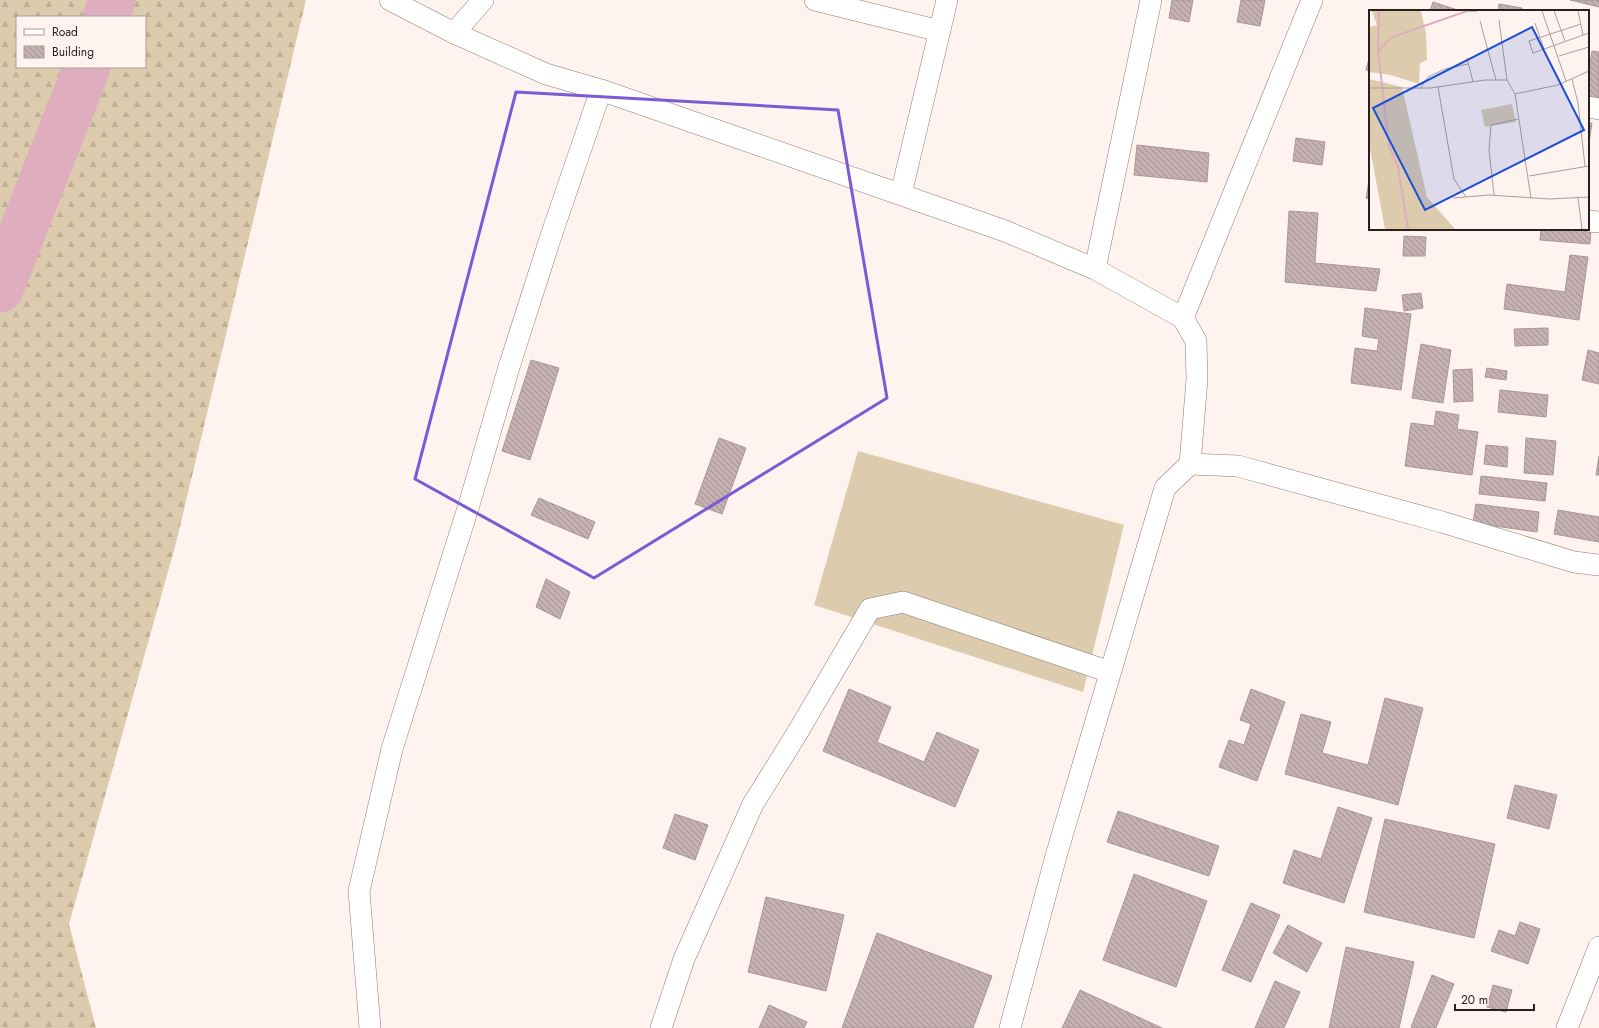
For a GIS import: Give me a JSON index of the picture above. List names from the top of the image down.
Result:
{
  "legend": ["Road", "Building"],
  "scale_bar": "20 m"
}
